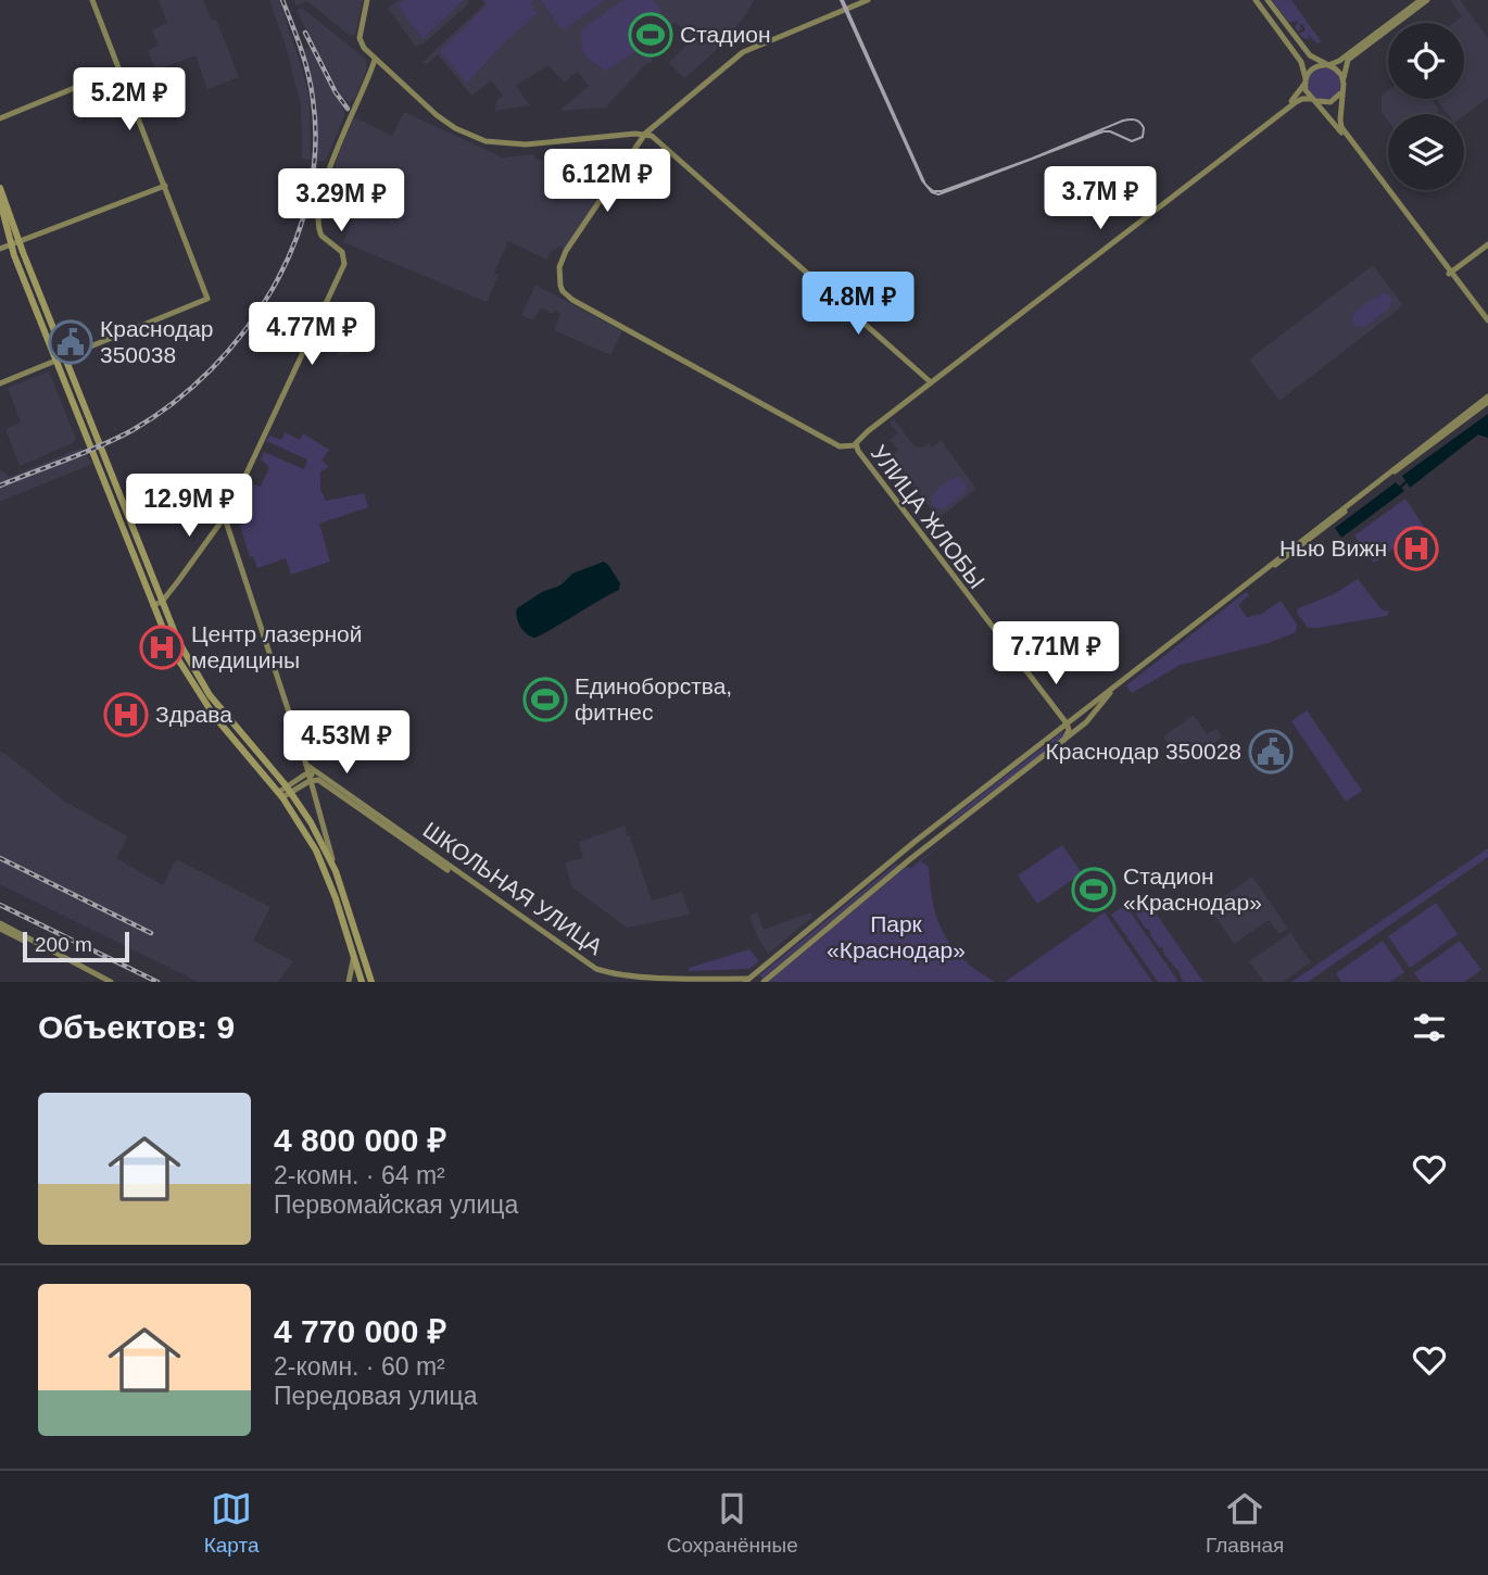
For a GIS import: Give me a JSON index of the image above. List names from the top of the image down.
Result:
{
  "streets": {
    "main road": ["УЛИЦА ЖЛОБЫ", "ШКОЛЬНАЯ УЛИЦА"]
  },
  "parks": ["Парк «Краснодар»"],
  "places": {
    "sports": ["Стадион", "Единоборства, фитнес", "Стадион «Краснодар»"],
    "public building": ["Краснодар 350038", "Краснодар 350028"],
    "hospital": ["Нью Вижн", "Центр лазерной медицины", "Здрава"]
  },
  "scale_bar": "200 m",
  "page": {
    "price": [
      "5.2M ₽",
      "6.12M ₽",
      "3.7M ₽",
      "3.29M ₽",
      "4.8M ₽",
      "4.77M ₽",
      "12.9M ₽",
      "7.71M ₽",
      "4.53M ₽"
    ],
    "scale": "200 m",
    "heading": "Объектов: 9",
    "list": [
      {
        "name": "4 800 000 ₽",
        "note": "2-комн. · 64 m² · Первомайская улица"
      },
      {
        "name": "4 770 000 ₽",
        "note": "2-комн. · 60 m² · Передовая улица"
      }
    ],
    "tabs": ["Карта", "Сохранённые", "Главная"]
  }
}
